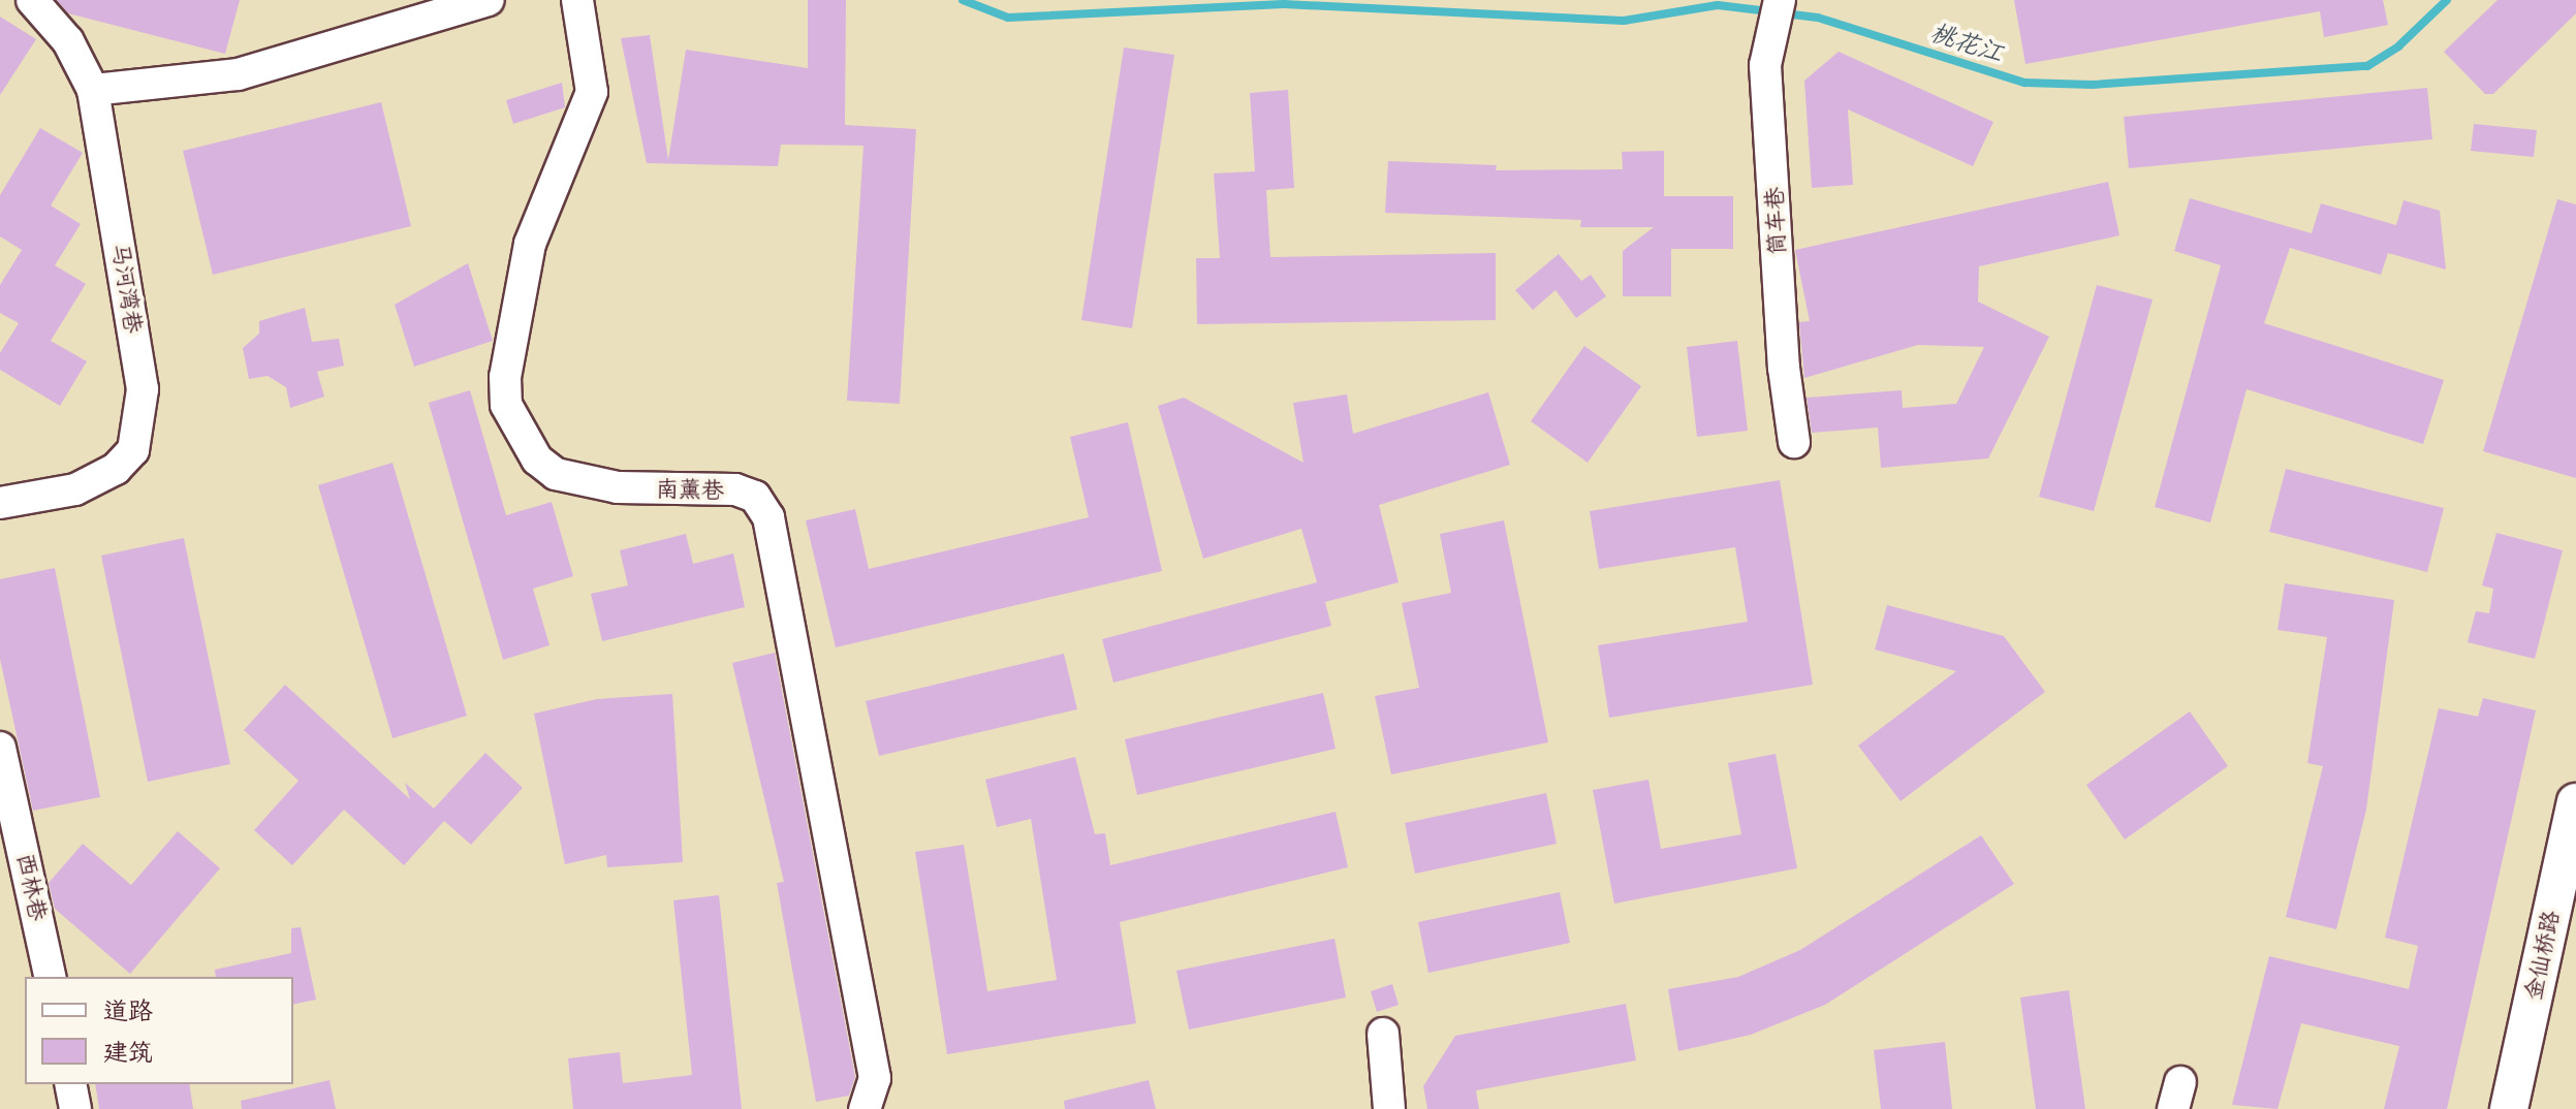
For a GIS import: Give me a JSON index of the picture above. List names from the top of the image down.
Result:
{
  "streets": {
    "street": [
      "筒车巷",
      "马河湾巷",
      "南薰巷",
      "西林巷",
      "金仙桥路"
    ]
  },
  "water": ["桃花江"],
  "legend": ["道路", "建筑"]
}
